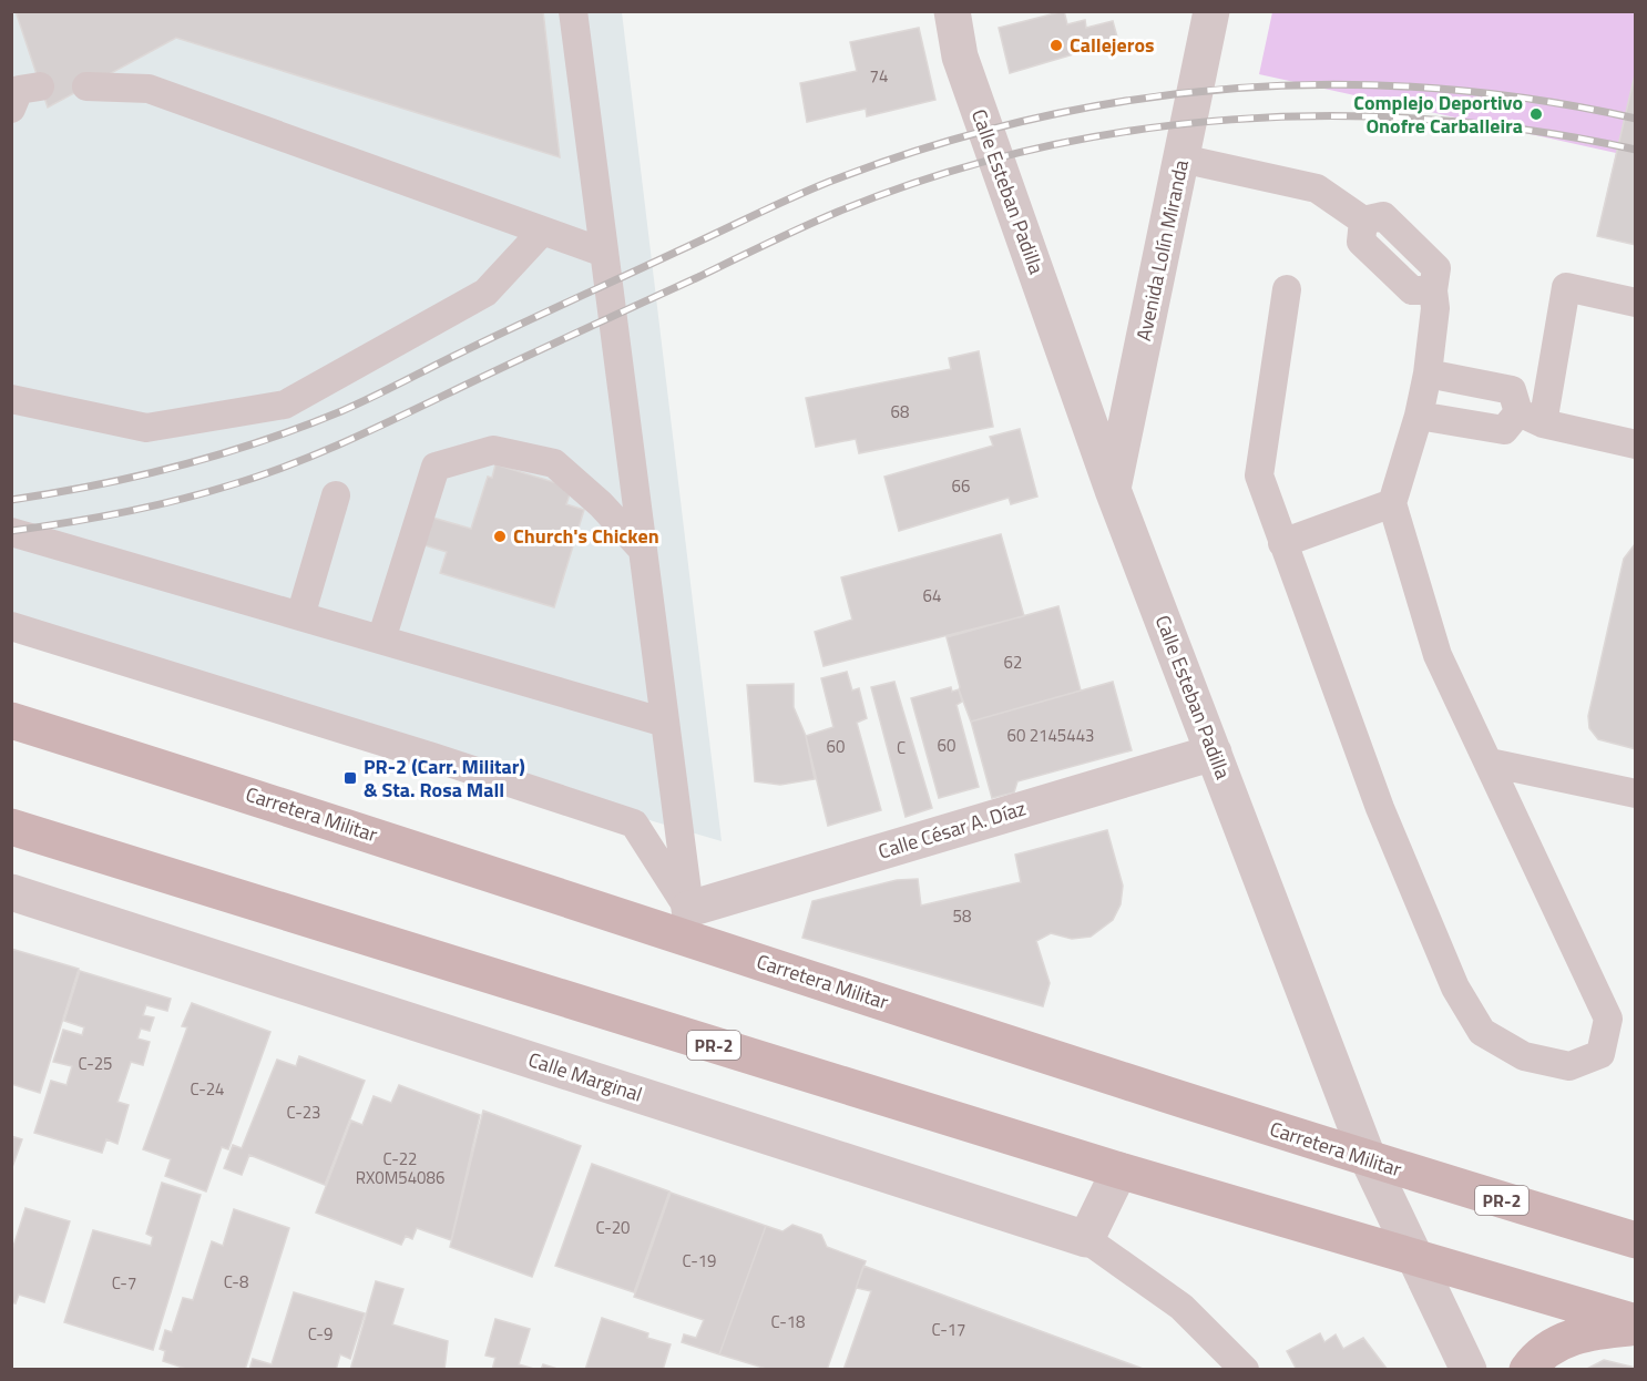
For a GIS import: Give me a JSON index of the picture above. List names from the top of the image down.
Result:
{
  "streets": {
    "main road": ["Carretera Militar", "PR-2"],
    "street": [
      "Calle Esteban Padilla",
      "Avenida Lolín Miranda",
      "Calle César A. Díaz",
      "Calle Marginal"
    ]
  },
  "crossings": [
    ["Calle Esteban Padilla", "Avenida Lolín Miranda"],
    ["Calle Esteban Padilla", "Carretera Militar"],
    ["Calle Esteban Padilla", "Calle César A. Díaz"],
    ["Calle Esteban Padilla", "PR-2"],
    ["Carretera Militar", "Calle César A. Díaz"]
  ],
  "places": {
    "other": ["Callejeros", "Complejo Deportivo Onofre Carballeira", "Church's Chicken"],
    "transit": ["PR-2 (Carr. Militar) & Sta. Rosa Mall"]
  },
  "house_numbers": [
    "74",
    "68",
    "66",
    "64",
    "62",
    "60 2145443",
    "60",
    "60",
    "C",
    "58",
    "C-25",
    "C-24",
    "C-23",
    "C-22 RX0M54086",
    "C-20",
    "C-19",
    "C-8",
    "C-7",
    "C-18",
    "C-17",
    "C-9"
  ]
}
